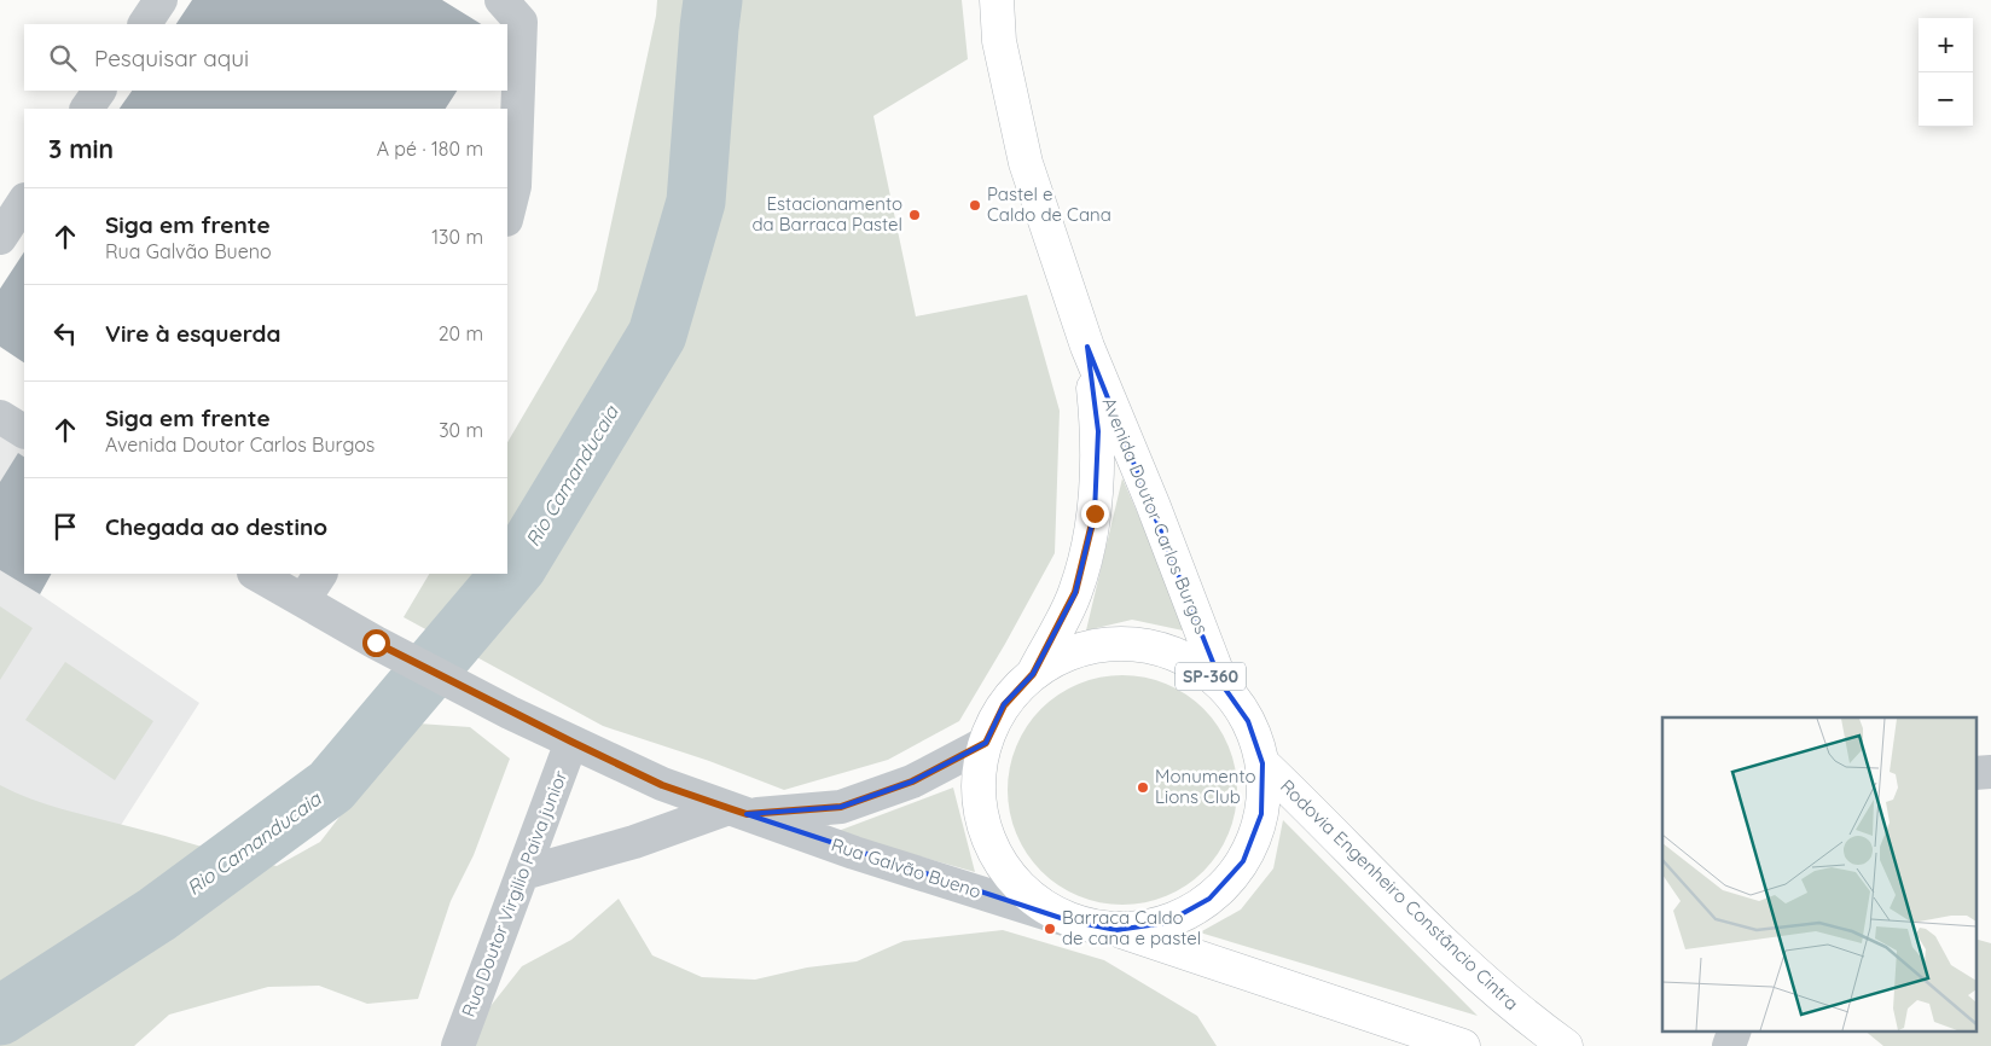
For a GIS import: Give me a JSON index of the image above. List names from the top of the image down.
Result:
{
  "streets": {
    "main road": ["Avenida Doutor Carlos Burgos", "SP-360", "Rodovia Engenheiro Constâncio Cintra"],
    "street": ["Rua Galvão Bueno", "Rua Doutor Virgilio Paiva junior"]
  },
  "crossings": [
    ["Avenida Doutor Carlos Burgos", "SP-360"],
    ["SP-360", "Rua Galvão Bueno"],
    ["SP-360", "Rodovia Engenheiro Constâncio Cintra"],
    ["Rua Galvão Bueno", "Rua Doutor Virgilio Paiva junior"]
  ],
  "water": ["Rio Camanducaia"],
  "places": [
    "Pastel e Caldo de Cana",
    "Estacionamento da Barraca Pastel",
    "Monumento Lions Club",
    "Barraca Caldo de cana e pastel"
  ],
  "page": {
    "map_buttons": ["+", "−"],
    "search": "Pesquisar aqui",
    "heading": ["3 min", "A pé · 180 m"],
    "list": [
      ["Siga em frente", "Rua Galvão Bueno", "130 m"],
      ["Vire à esquerda", "20 m"],
      ["Siga em frente", "Avenida Doutor Carlos Burgos", "30 m"],
      "Chegada ao destino"
    ]
  }
}
